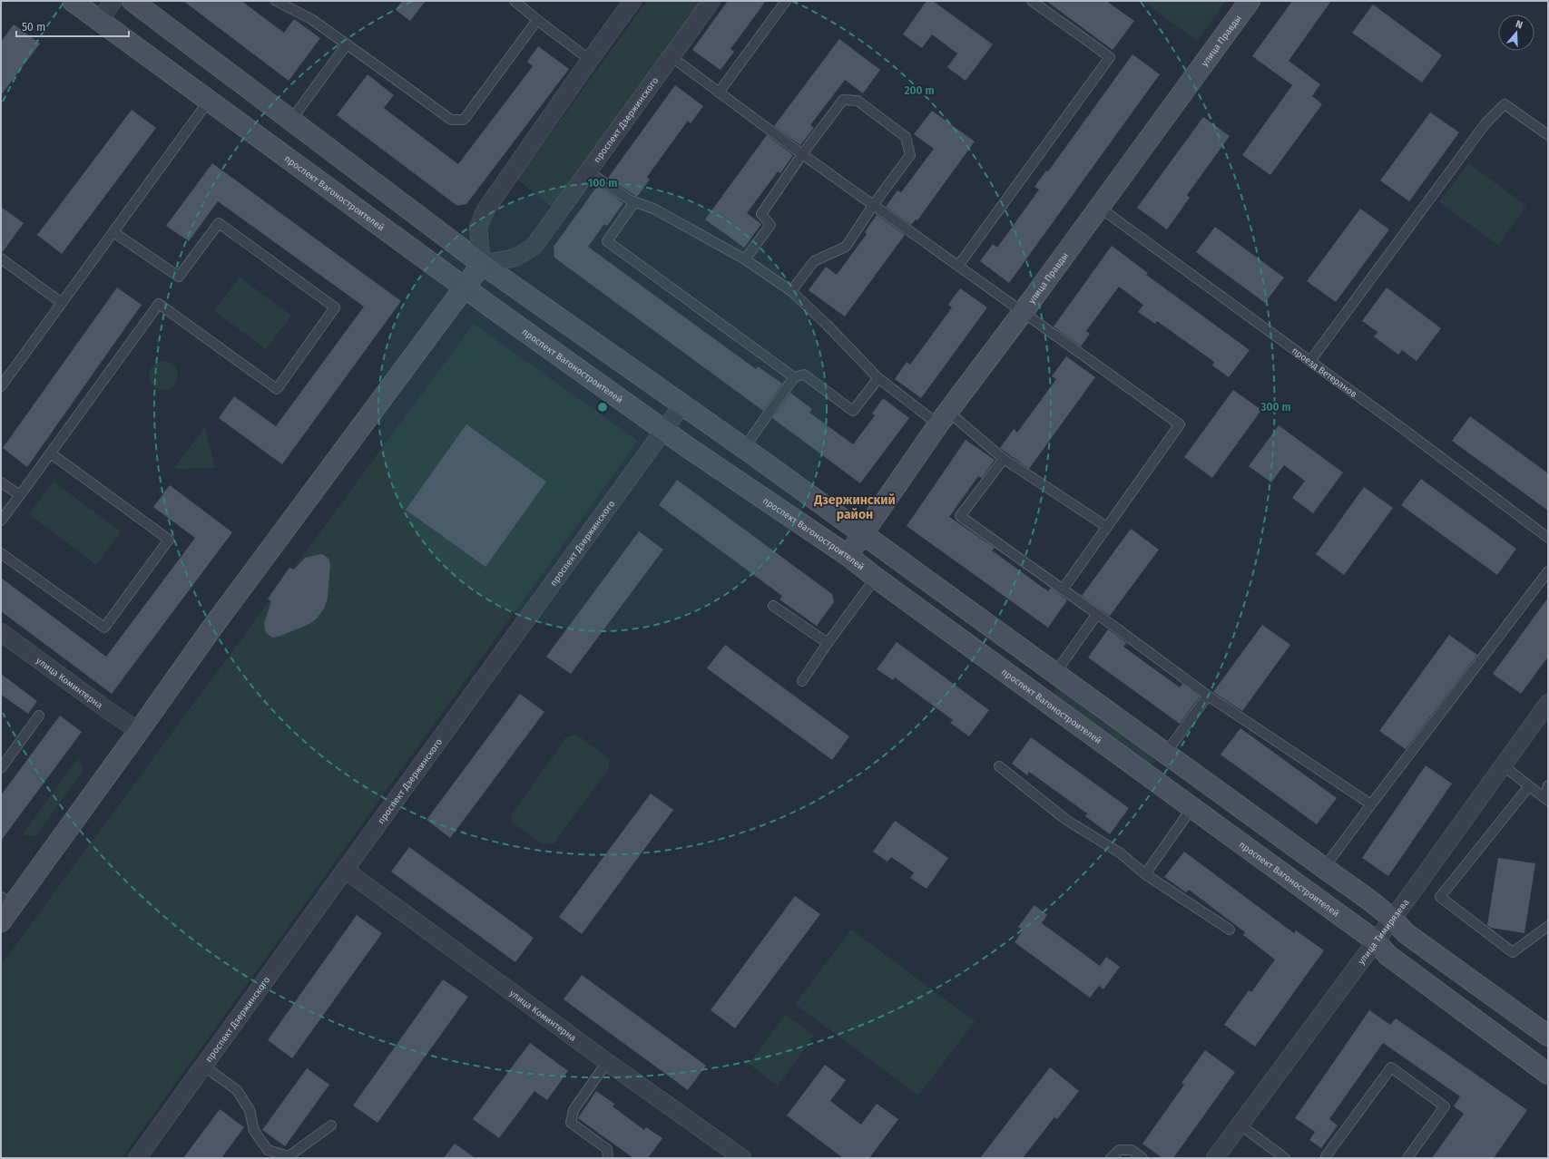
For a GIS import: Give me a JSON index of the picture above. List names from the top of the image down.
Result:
{
  "streets": {
    "main road": ["улица Правды", "проспект Вагоностроителей"],
    "street": ["проспект Дзержинского", "улица Коминтерна", "улица Тимирязева"],
    "lane": ["проезд Ветеранов"]
  },
  "crossings": [
    ["улица Правды", "проспект Вагоностроителей"],
    ["улица Правды", "проезд Ветеранов"],
    ["проспект Дзержинского", "проспект Вагоностроителей"],
    ["проспект Дзержинского", "улица Коминтерна"],
    ["проспект Вагоностроителей", "улица Тимирязева"]
  ],
  "districts": ["Дзержинский район"],
  "scale_bar": "50 m",
  "north": "top",
  "rings": ["200 m", "100 m", "300 m"]
}
